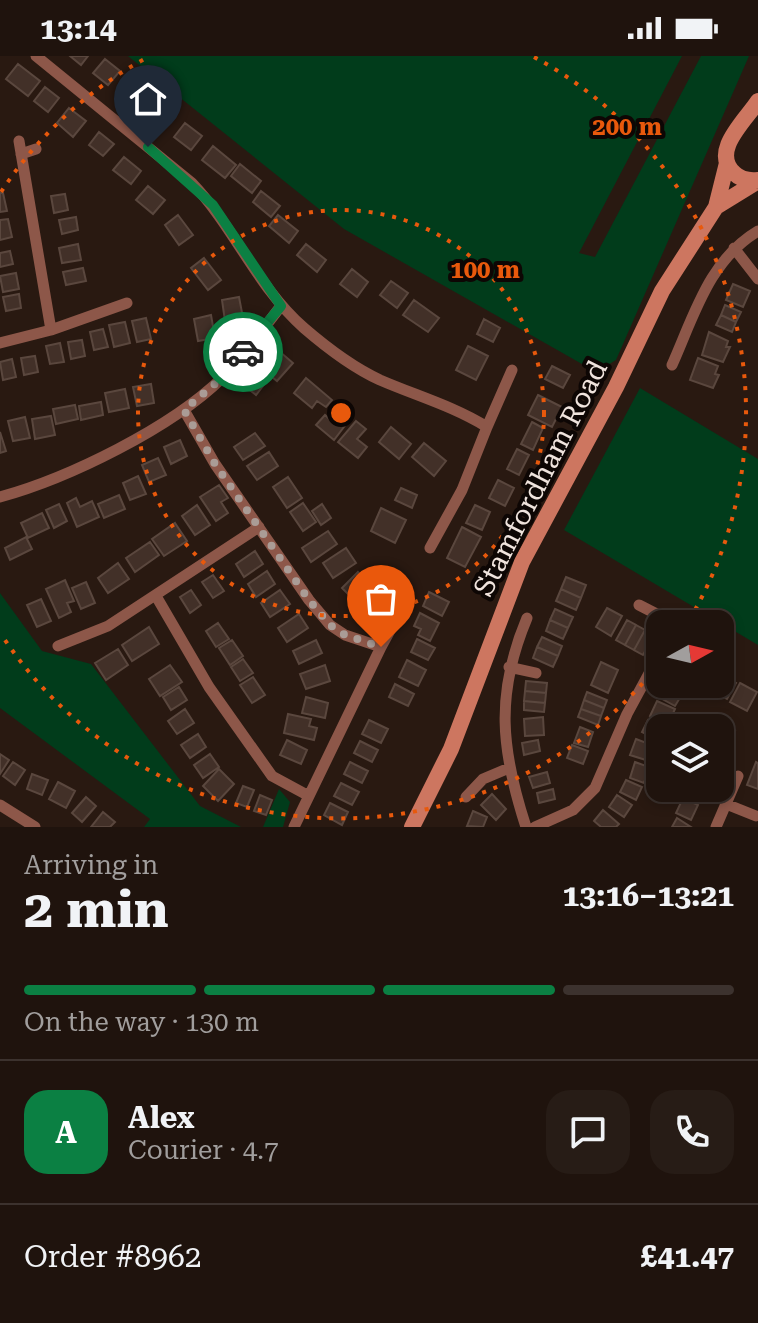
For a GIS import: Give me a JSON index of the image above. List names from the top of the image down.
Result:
{
  "streets": {
    "main road": ["Stamfordham Road"]
  },
  "north": "right",
  "page": {
    "status": "13:14",
    "heading": ["2 min", "Arriving in", "13:16–13:21"],
    "panel": [
      "Alex",
      "Courier · 4.7",
      "Order #8962",
      "£41.47"
    ],
    "bar": "On the way · 130 m",
    "round": "A"
  },
  "rings": ["200 m", "100 m"]
}
